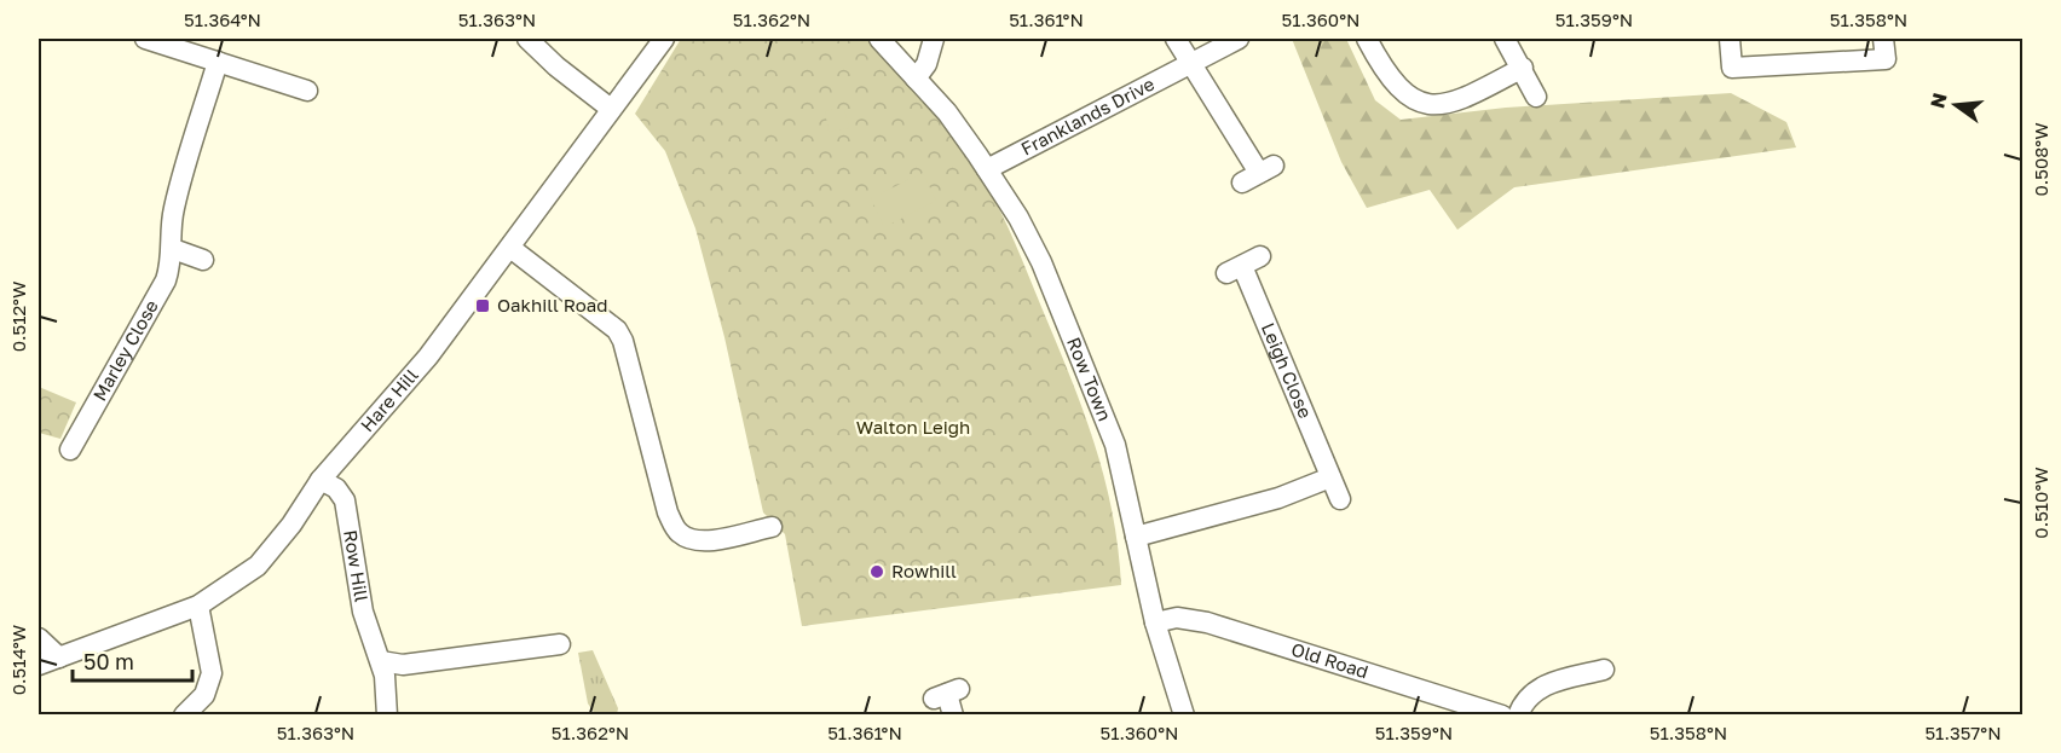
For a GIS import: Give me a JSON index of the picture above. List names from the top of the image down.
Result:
{
  "streets": {
    "street": [
      "Franklands Drive",
      "Marley Close",
      "Leigh Close",
      "Row Town",
      "Hare Hill",
      "Row Hill",
      "Old Road"
    ]
  },
  "crossings": [
    ["Franklands Drive", "Row Town"],
    ["Row Town", "Old Road"],
    ["Hare Hill", "Row Hill"]
  ],
  "parks": ["Walton Leigh"],
  "places": {
    "transit": ["Oakhill Road"],
    "other": ["Rowhill"]
  },
  "scale_bar": "50 m",
  "north": "left",
  "coordinates": [
    "51.364°N",
    "51.363°N",
    "51.362°N",
    "51.361°N",
    "51.360°N",
    "51.359°N",
    "51.358°N",
    "0.508°W",
    "0.512°W",
    "0.510°W",
    "0.514°W",
    "51.357°N"
  ]
}
